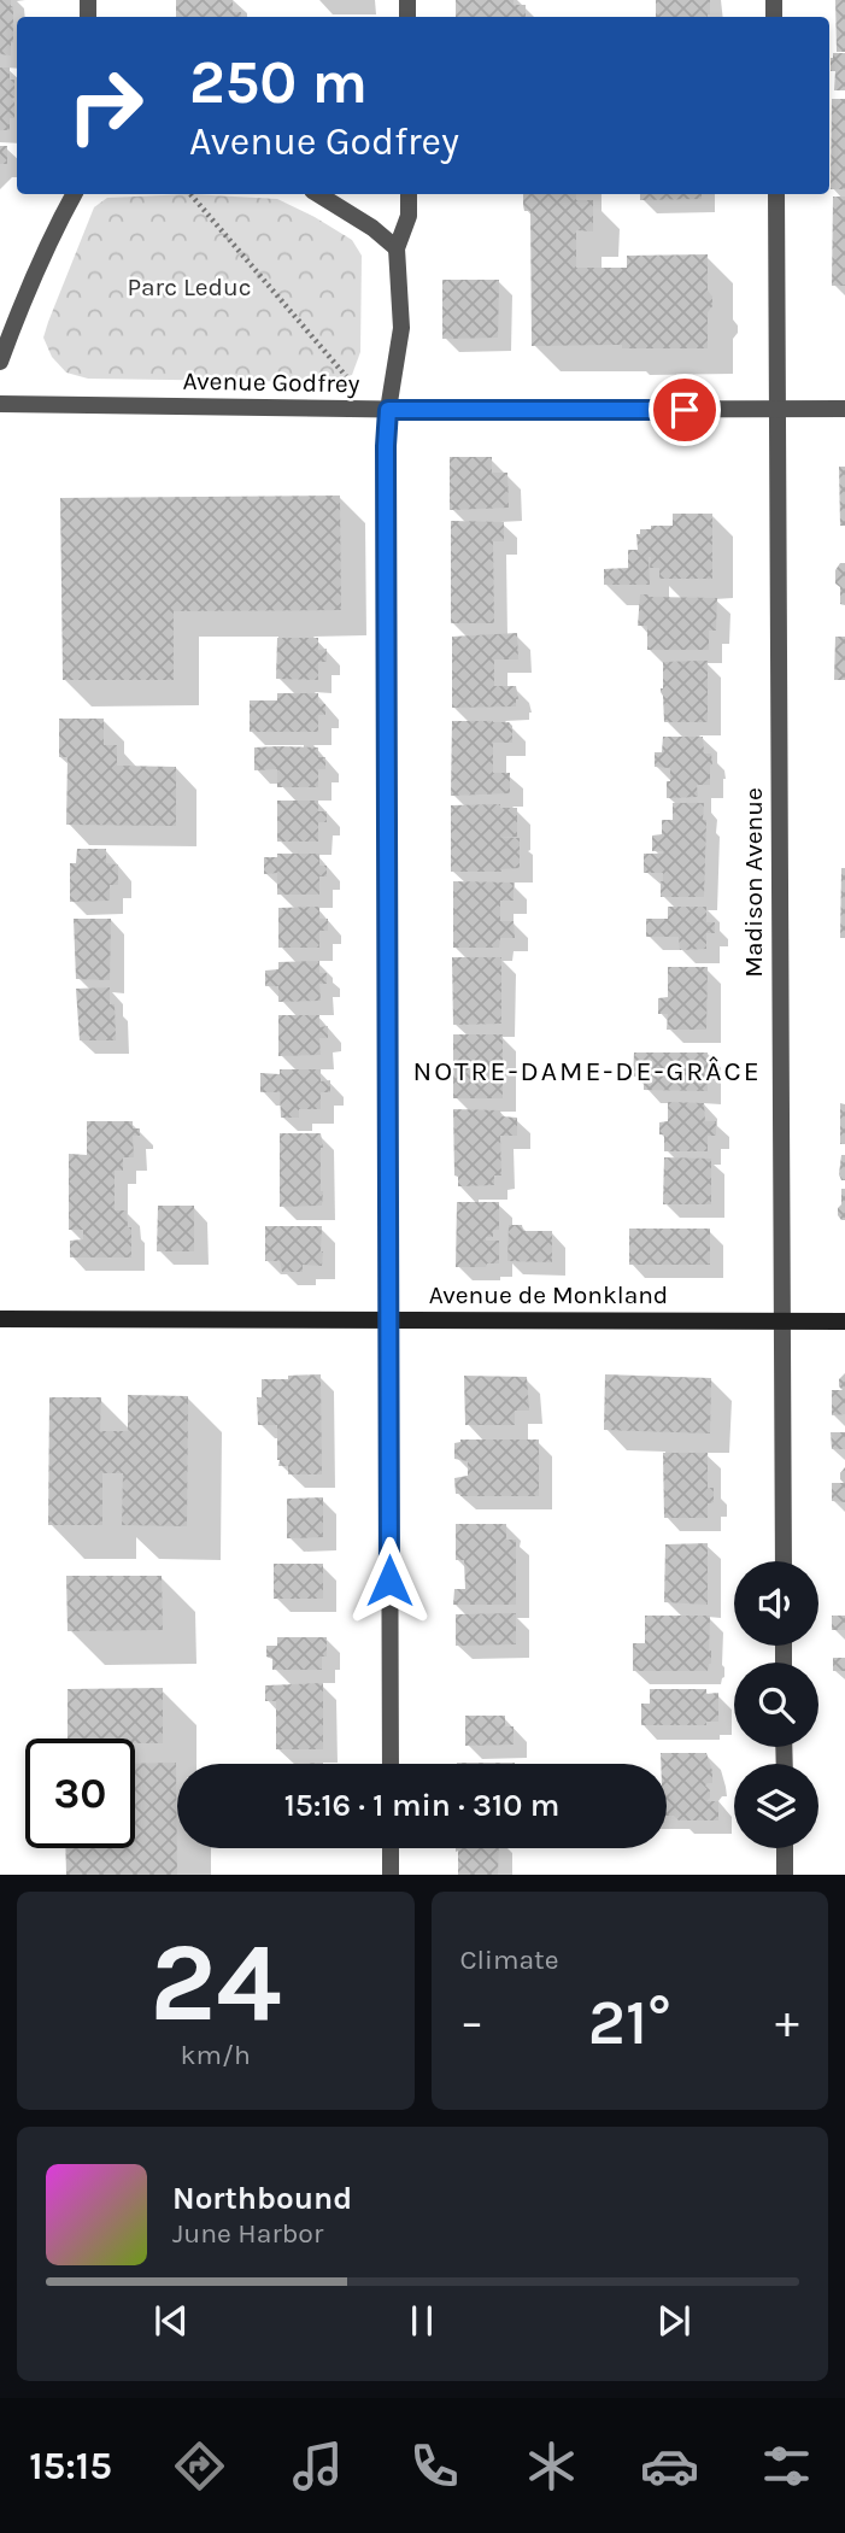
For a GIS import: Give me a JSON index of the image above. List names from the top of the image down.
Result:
{
  "streets": {
    "street": ["Avenue Godfrey", "Madison Avenue", "Avenue de Monkland"]
  },
  "crossings": [
    ["Avenue Godfrey", "Madison Avenue"],
    ["Madison Avenue", "Avenue de Monkland"]
  ],
  "districts": ["NOTRE-DAME-DE-GRÂCE"],
  "parks": ["Parc Leduc"],
  "page": {
    "turn": ["250 m", "Avenue Godfrey"],
    "limit": "30",
    "trip": "15:16 · 1 min · 310 m",
    "tile": [
      ["24", "km/h"],
      "Climate"
    ],
    "heat": ["−", "21°", "+"],
    "song": ["Northbound", "June Harbor"],
    "tabs": "15:15"
  }
}
